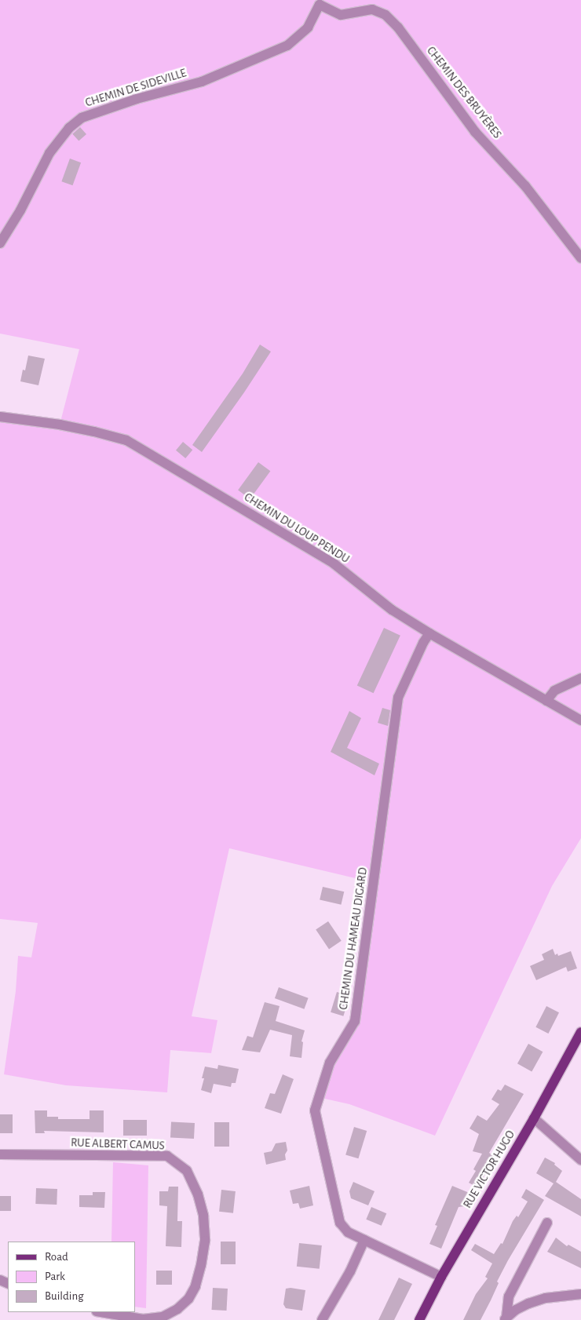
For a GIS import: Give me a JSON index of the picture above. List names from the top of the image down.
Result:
{
  "streets": {
    "main road": ["RUE VICTOR HUGO"],
    "street": [
      "CHEMIN DE SIDEVILLE",
      "CHEMIN DES BRUYÈRES",
      "CHEMIN DU LOUP PENDU",
      "CHEMIN DU HAMEAU DIGARD",
      "RUE ALBERT CAMUS"
    ]
  },
  "crossings": [
    ["CHEMIN DE SIDEVILLE", "CHEMIN DES BRUYÈRES"],
    ["CHEMIN DU LOUP PENDU", "CHEMIN DU HAMEAU DIGARD"],
    ["CHEMIN DU HAMEAU DIGARD", "RUE VICTOR HUGO"]
  ],
  "legend": ["Road", "Park", "Building"]
}
